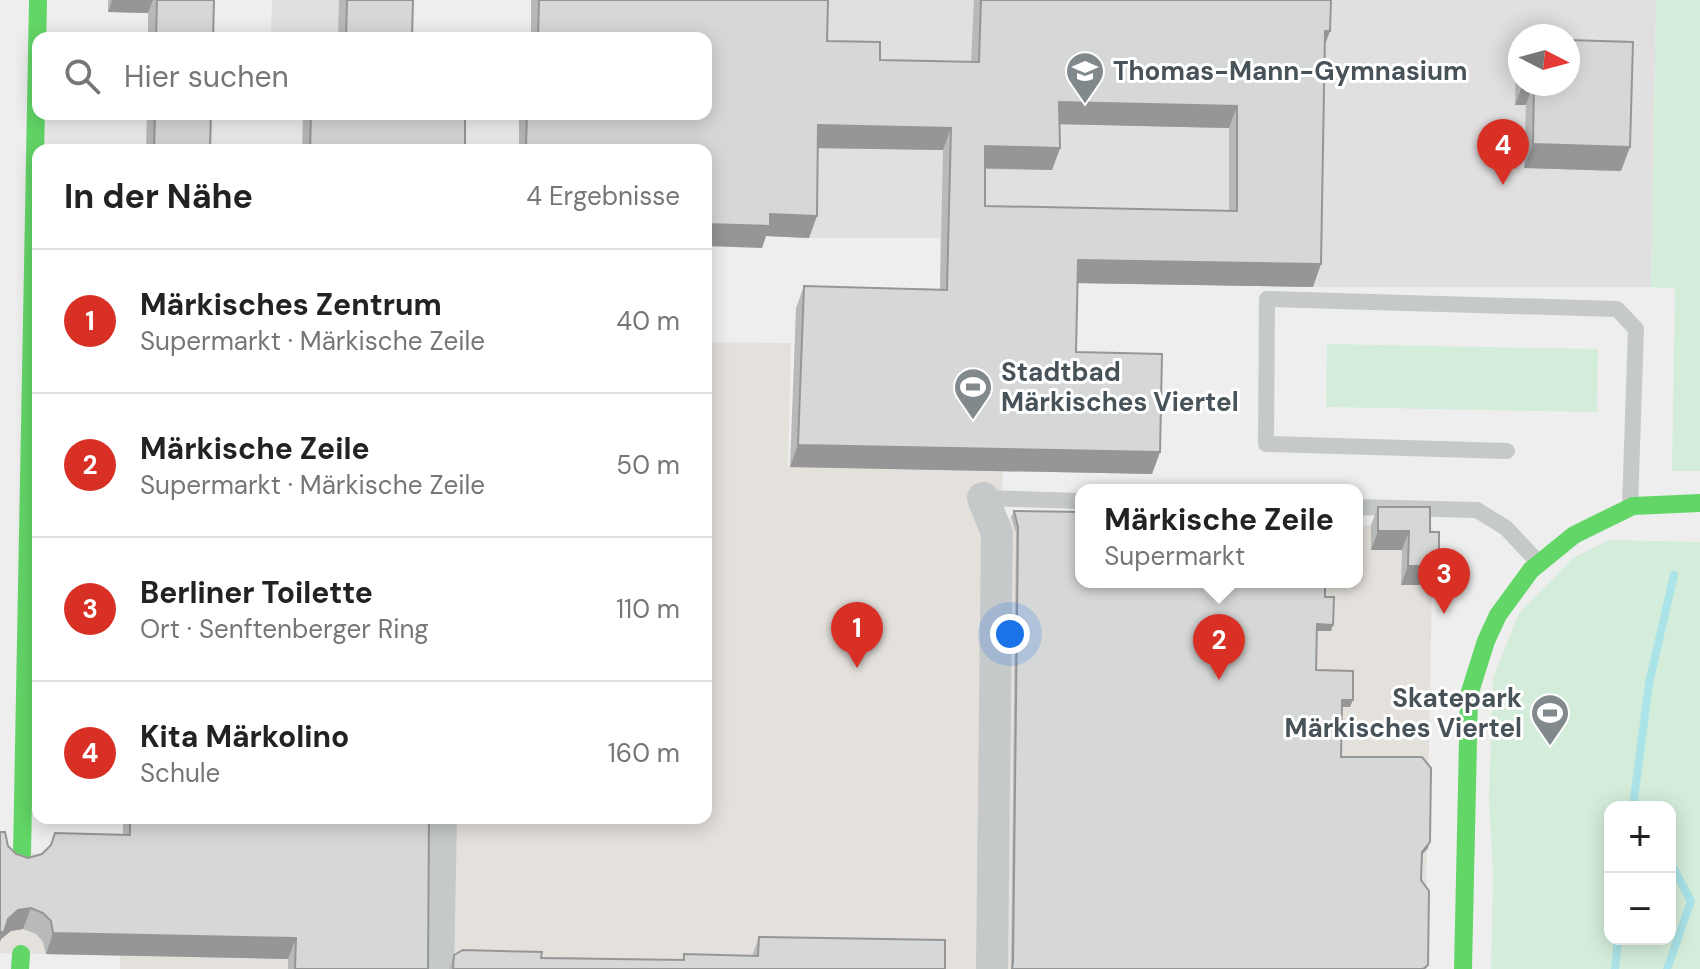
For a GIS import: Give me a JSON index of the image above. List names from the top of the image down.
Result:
{
  "places": {
    "school or university": ["Thomas-Mann-Gymnasium"],
    "sports": ["Stadtbad Märkisches Viertel", "Skatepark Märkisches Viertel"]
  },
  "north": "right",
  "page": {
    "search": "Hier suchen",
    "pins": [
      "4",
      "3",
      "1",
      "2"
    ],
    "heading": ["In der Nähe", "4 Ergebnisse"],
    "list": [
      {
        "mark": "1",
        "name": "Märkisches Zentrum",
        "note": "Supermarkt · Märkische Zeile",
        "value": "40 m"
      },
      {
        "mark": "2",
        "name": "Märkische Zeile",
        "note": "Supermarkt · Märkische Zeile",
        "value": "50 m"
      },
      {
        "mark": "3",
        "name": "Berliner Toilette",
        "note": "Ort · Senftenberger Ring",
        "value": "110 m"
      },
      {
        "mark": "4",
        "name": "Kita Märkolino",
        "note": "Schule",
        "value": "160 m"
      }
    ],
    "popup": ["Märkische Zeile", "Supermarkt"],
    "map_buttons": ["+", "−"]
  }
}
